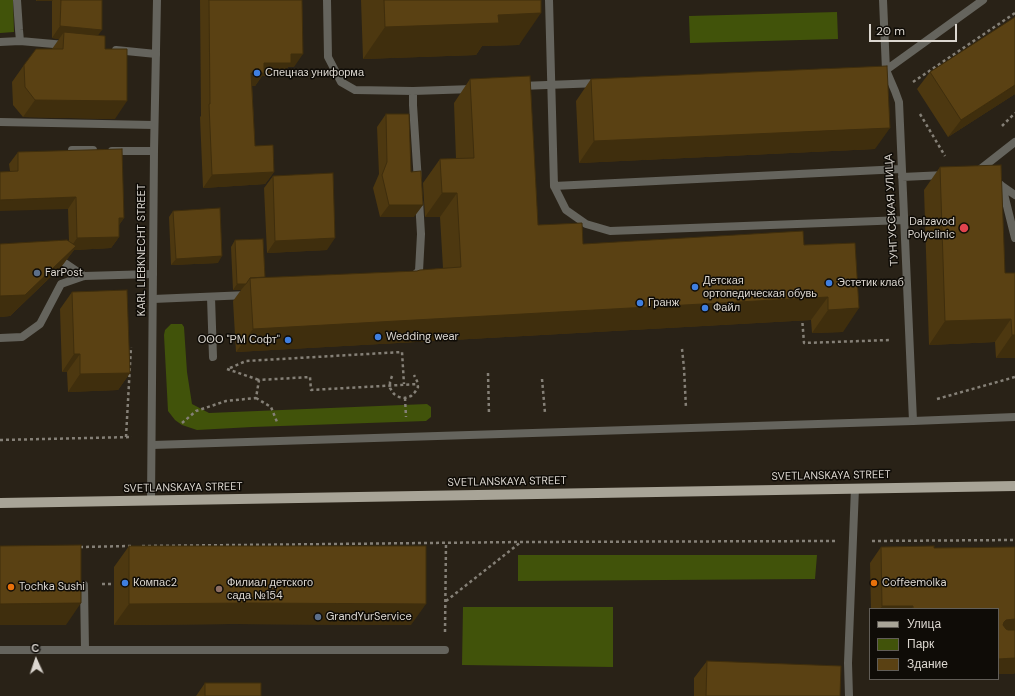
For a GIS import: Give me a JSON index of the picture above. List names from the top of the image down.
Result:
{
  "streets": {
    "main road": ["SVETLANSKAYA STREET"],
    "street": ["ТУНГУССКАЯ УЛИЦА", "KARL LIEBKNECHT STREET"]
  },
  "crossings": [
    ["KARL LIEBKNECHT STREET", "SVETLANSKAYA STREET"]
  ],
  "places": [
    "Спецназ униформа",
    "Dalzavod Polyclinic",
    "FarPost",
    "Эстетик клаб",
    "Детская ортопедическая обувь",
    "Гранж",
    "Файл",
    "Wedding wear",
    "ООО \"РМ Софт\"",
    "Компас2",
    "Coffeemolka",
    "Tochka Sushi",
    "Филиал детского сада №154",
    "GrandYurService"
  ],
  "legend": ["Улица", "Парк", "Здание"],
  "scale_bar": "20 m",
  "north": "top"
}
